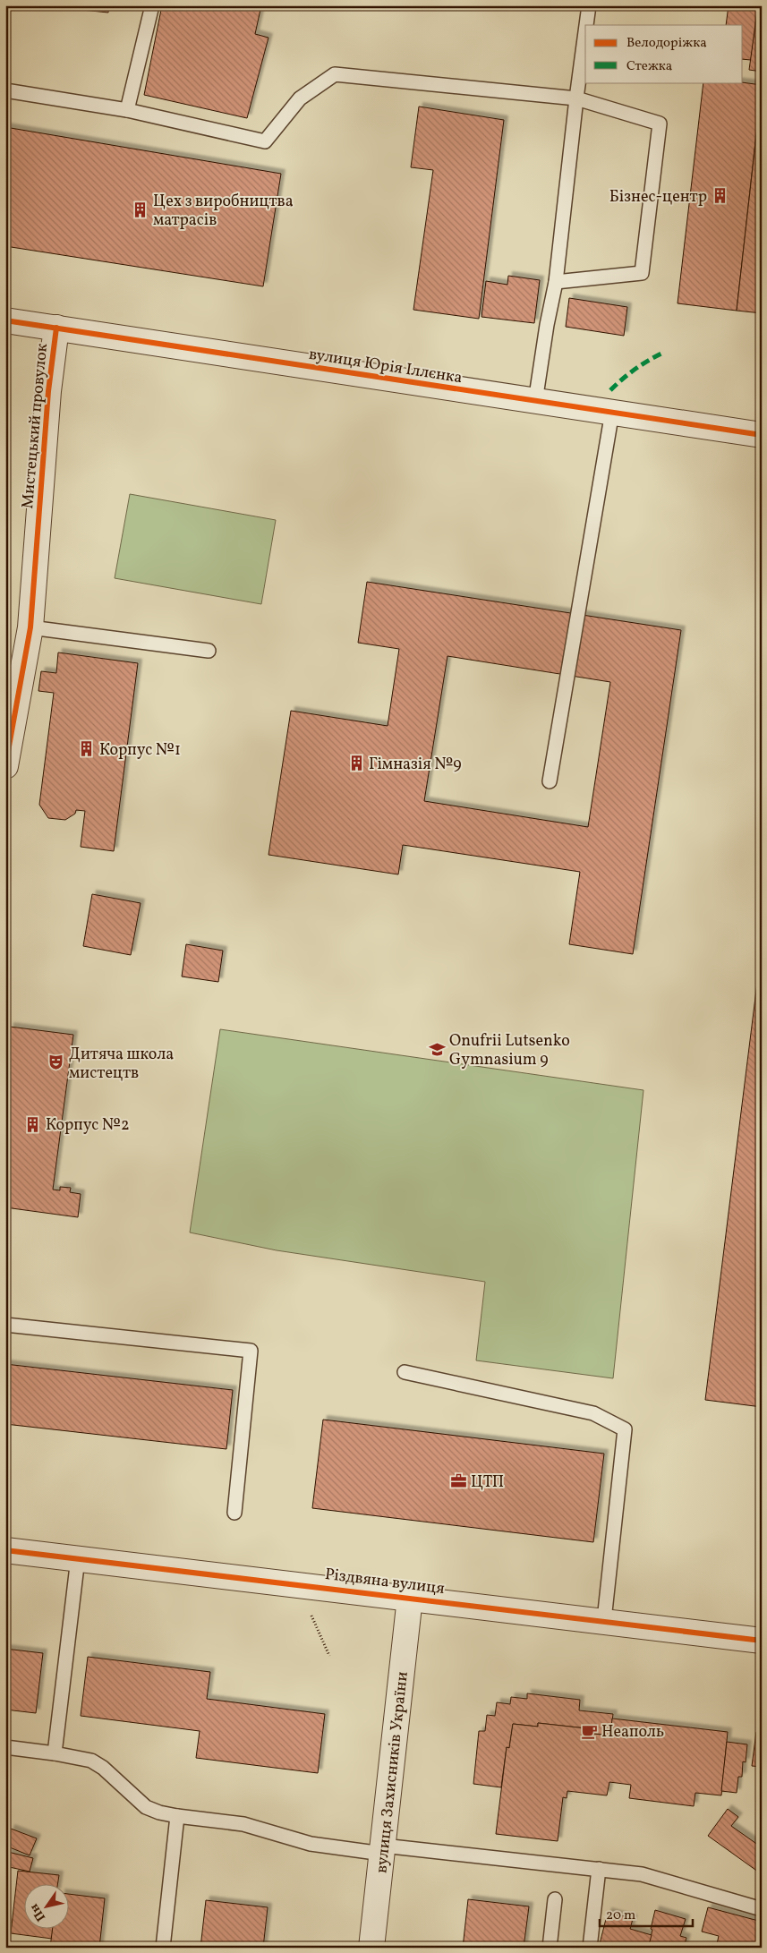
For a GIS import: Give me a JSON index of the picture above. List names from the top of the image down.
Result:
{
  "streets": {
    "street": [
      "вулиця Юрія Іллєнка",
      "Мистецький провулок",
      "Різдвяна вулиця",
      "вулиця Захисників України"
    ]
  },
  "crossings": [
    ["вулиця Юрія Іллєнка", "Мистецький провулок"],
    ["Різдвяна вулиця", "вулиця Захисників України"]
  ],
  "places": {
    "building": [
      "Бізнес-центр",
      "Цех з виробництва матрасів",
      "Корпус №1",
      "Гімназія №9",
      "Корпус №2"
    ],
    "school or university": ["Onufrii Lutsenko Gymnasium 9"],
    "theatre": ["Дитяча школа мистецтв"],
    "office": ["ЦТП"],
    "cafe": ["Неаполь"]
  },
  "legend": ["Велодоріжка", "Стежка"],
  "scale_bar": "20 m",
  "north": "bottom left"
}
